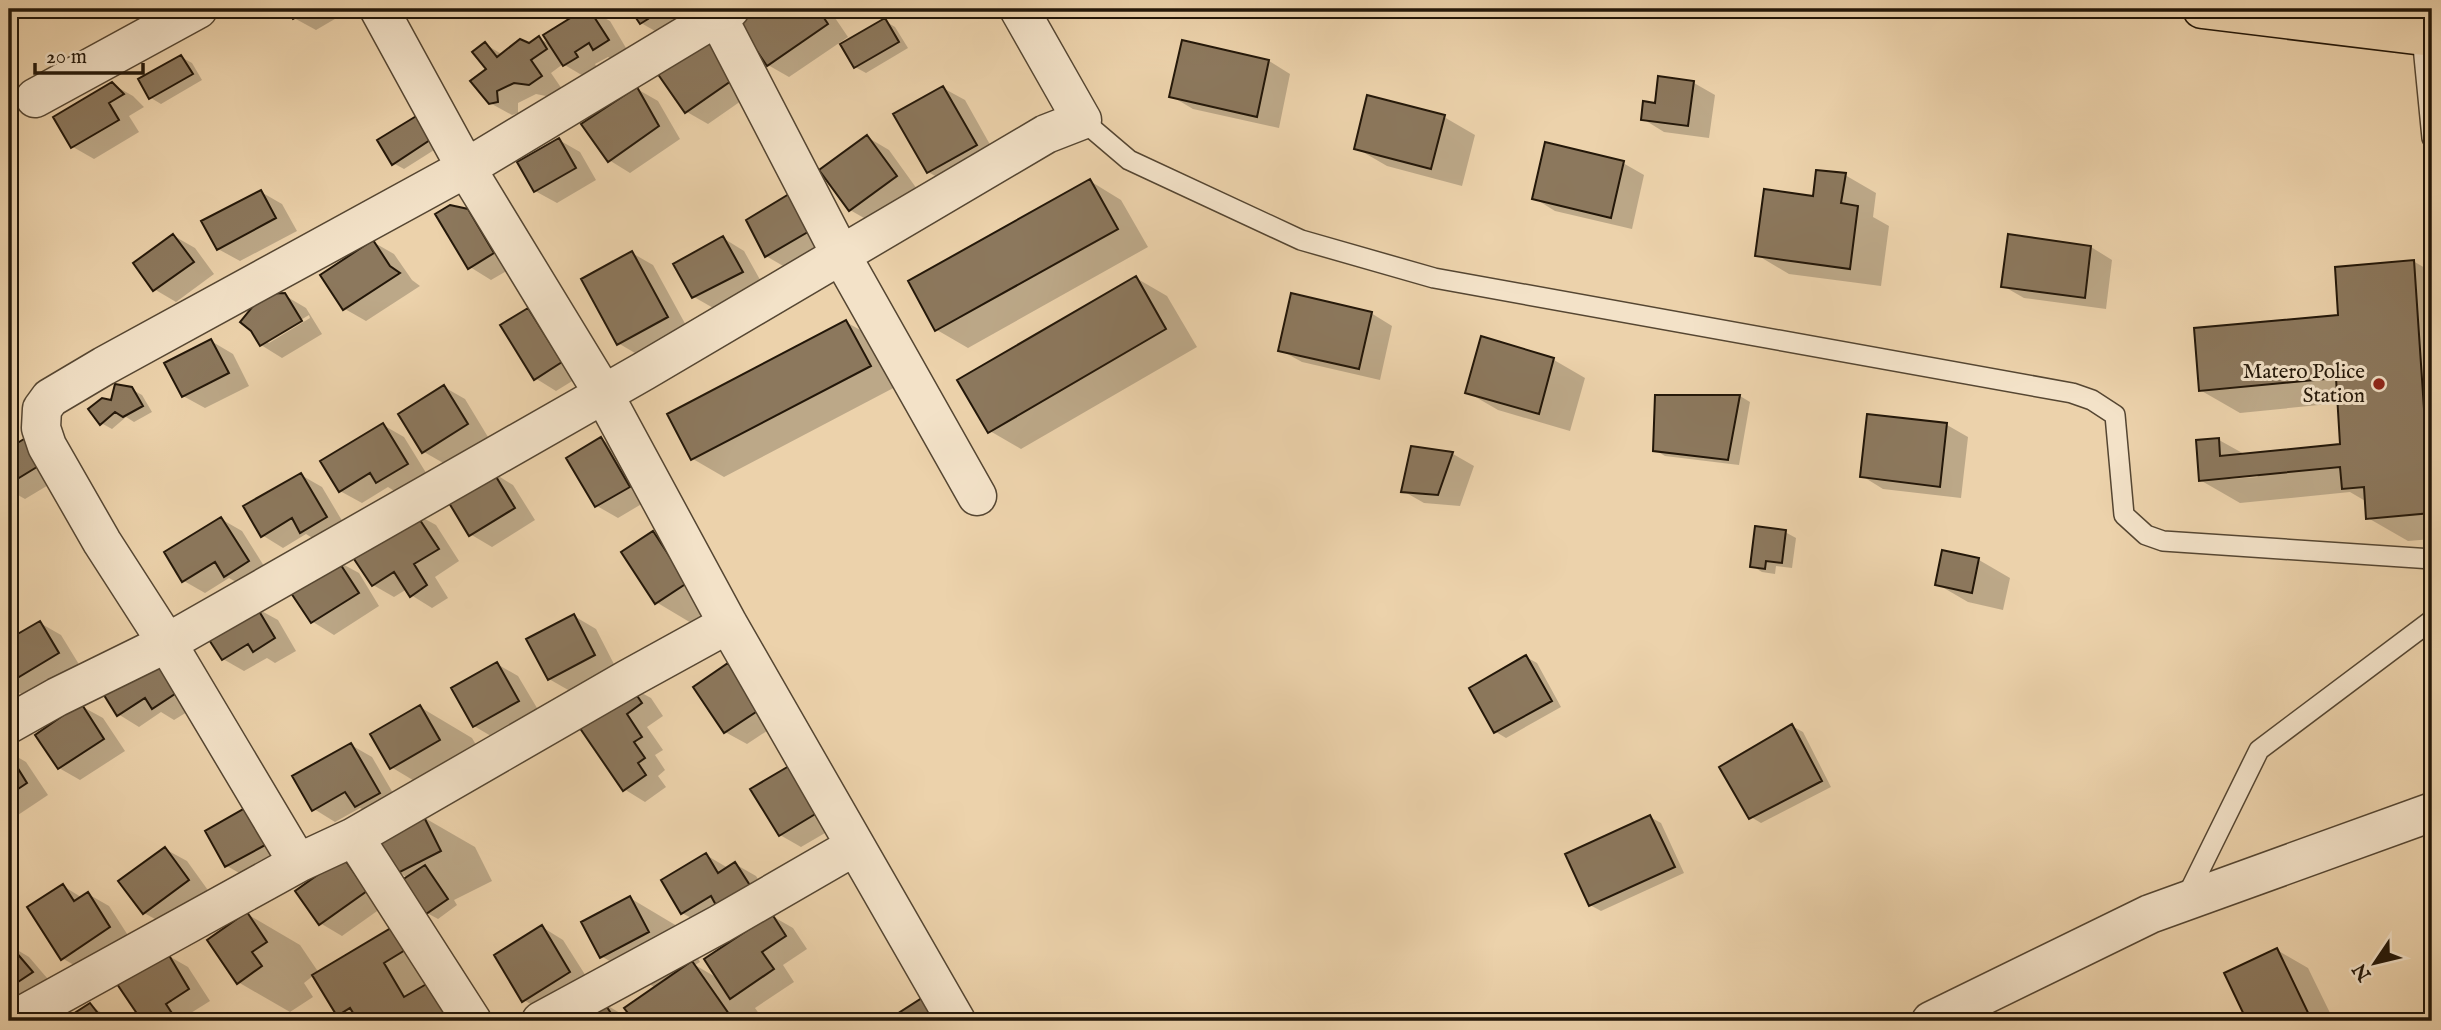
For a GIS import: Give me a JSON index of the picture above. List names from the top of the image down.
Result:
{
  "places": ["Matero Police Station"],
  "scale_bar": "20 m",
  "north": "bottom left"
}
